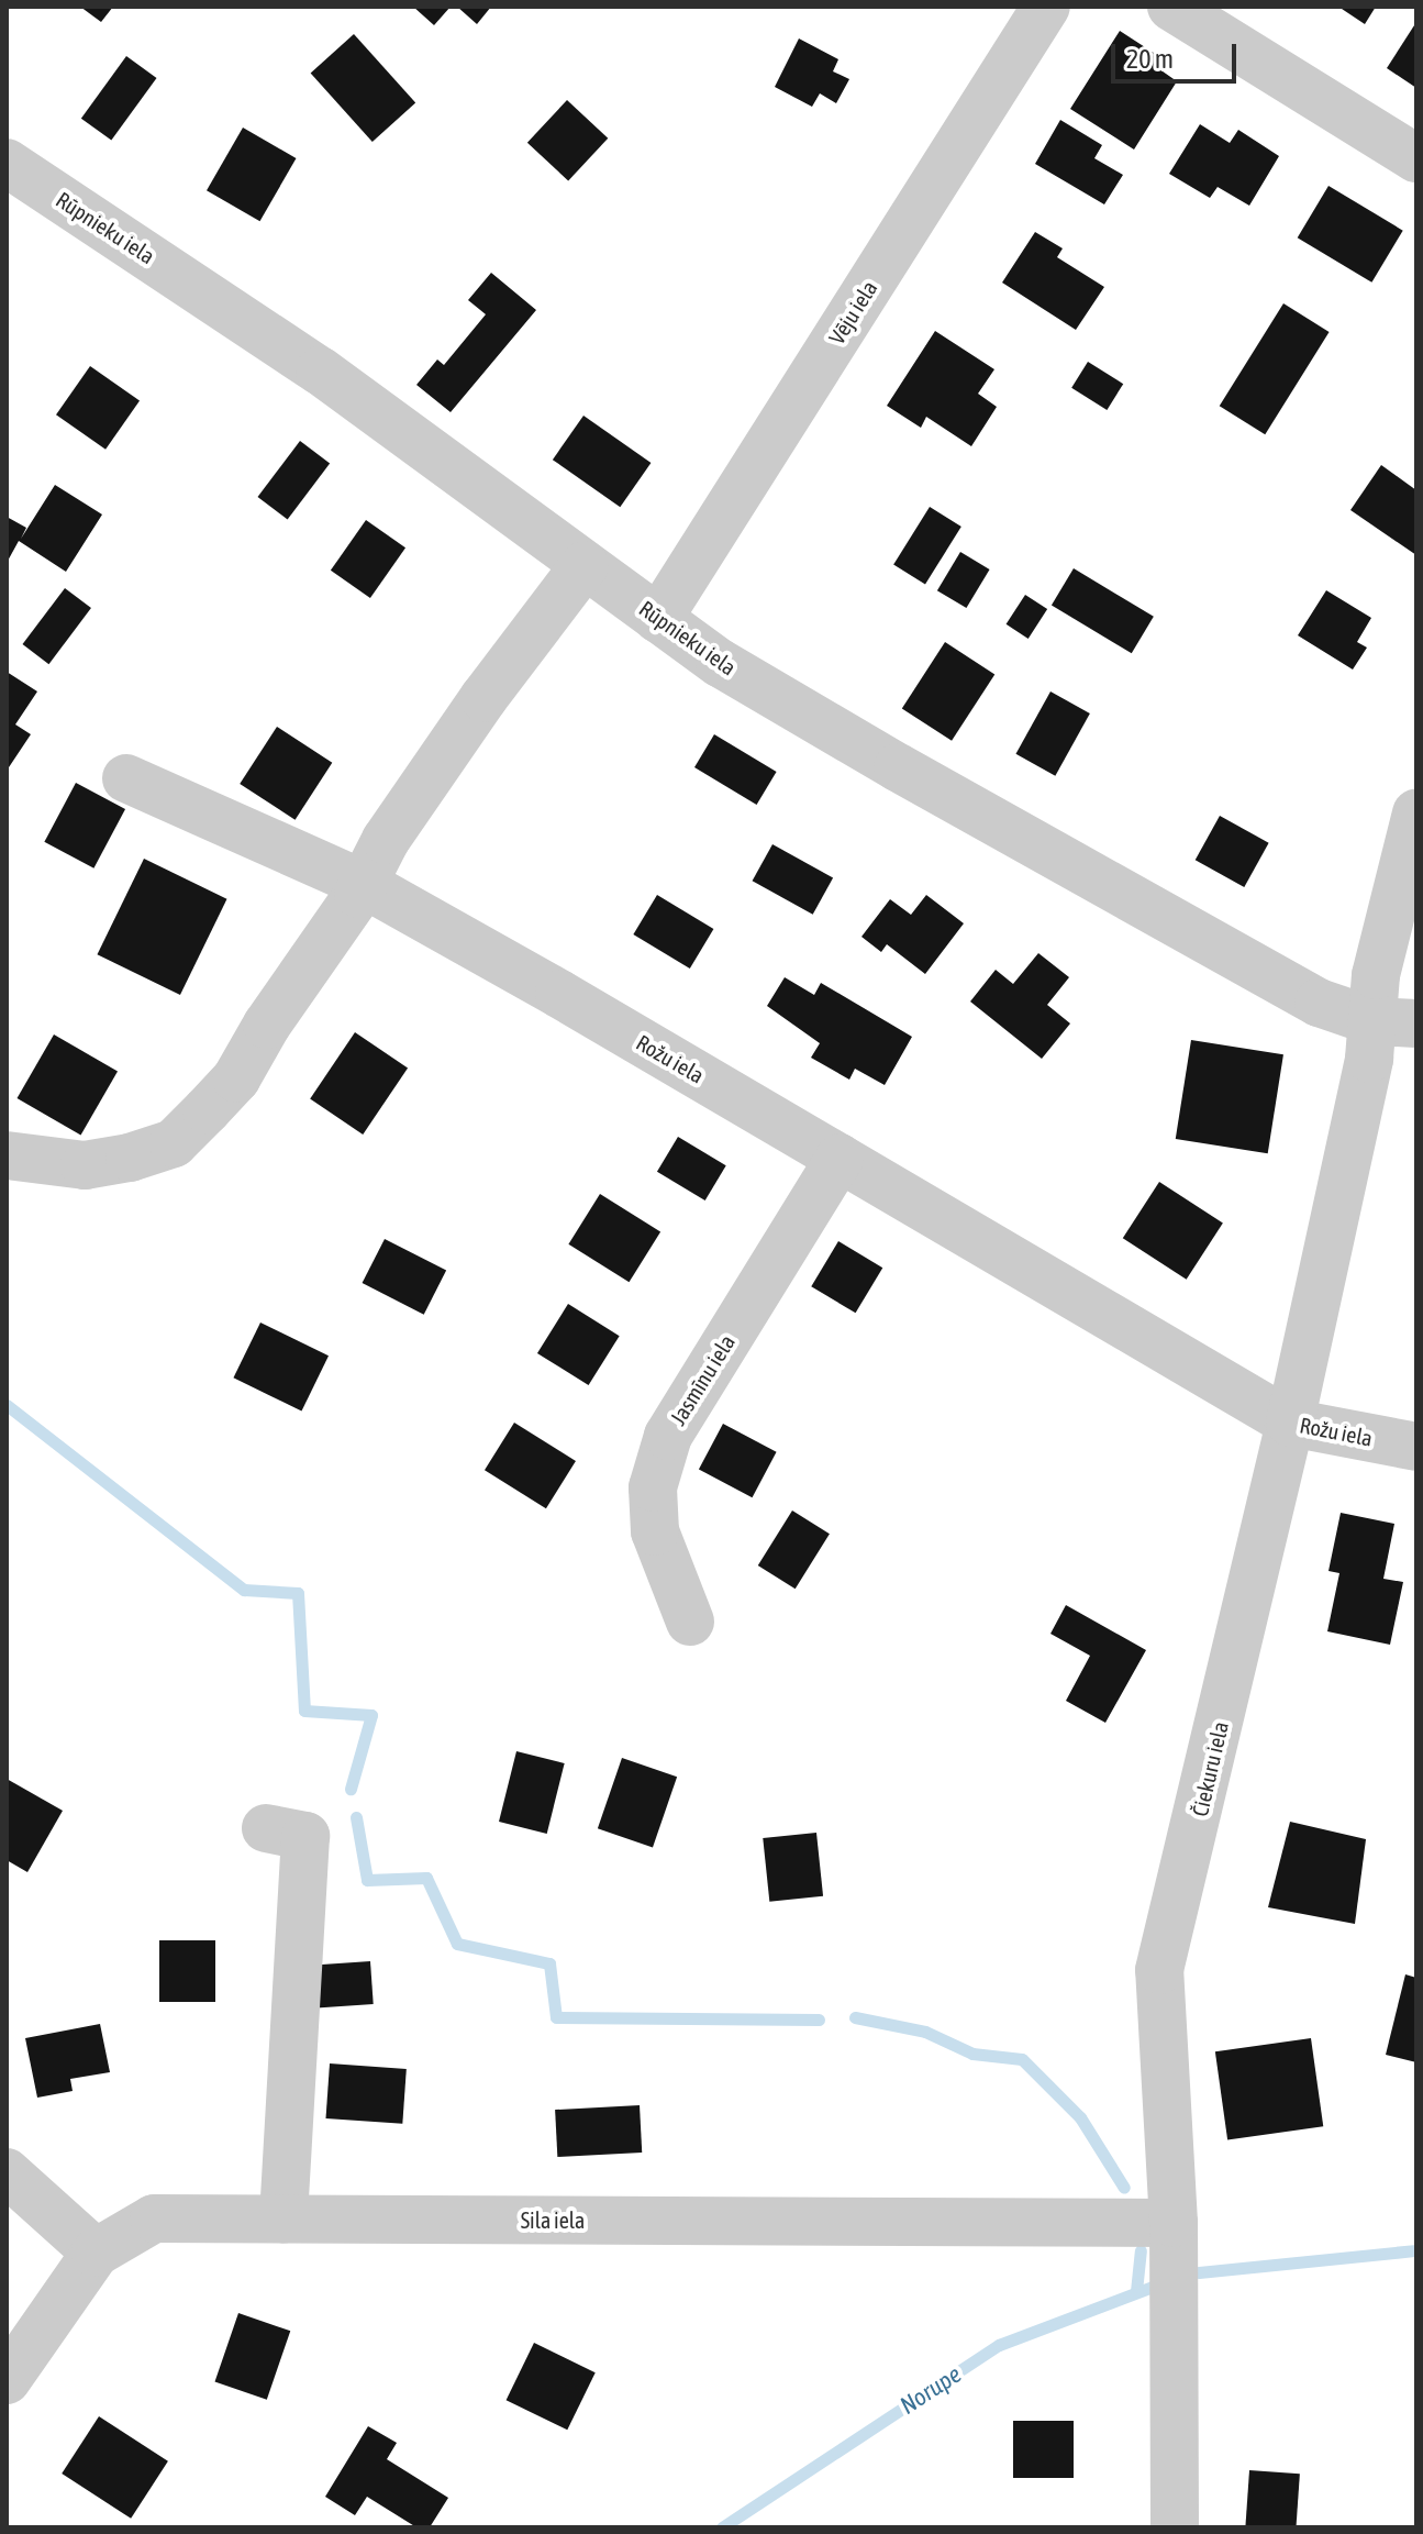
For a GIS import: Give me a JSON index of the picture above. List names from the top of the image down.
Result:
{
  "streets": {
    "street": [
      "Rūpnieku iela",
      "Vēju iela",
      "Rožu iela",
      "Jasmīnu iela",
      "Čiekuru iela",
      "Sila iela"
    ]
  },
  "crossings": [
    ["Rūpnieku iela", "Vēju iela"],
    ["Rūpnieku iela", "Čiekuru iela"],
    ["Rožu iela", "Jasmīnu iela"],
    ["Rožu iela", "Čiekuru iela"],
    ["Čiekuru iela", "Sila iela"]
  ],
  "water": ["Norupe"],
  "scale_bar": "20 m"
}
